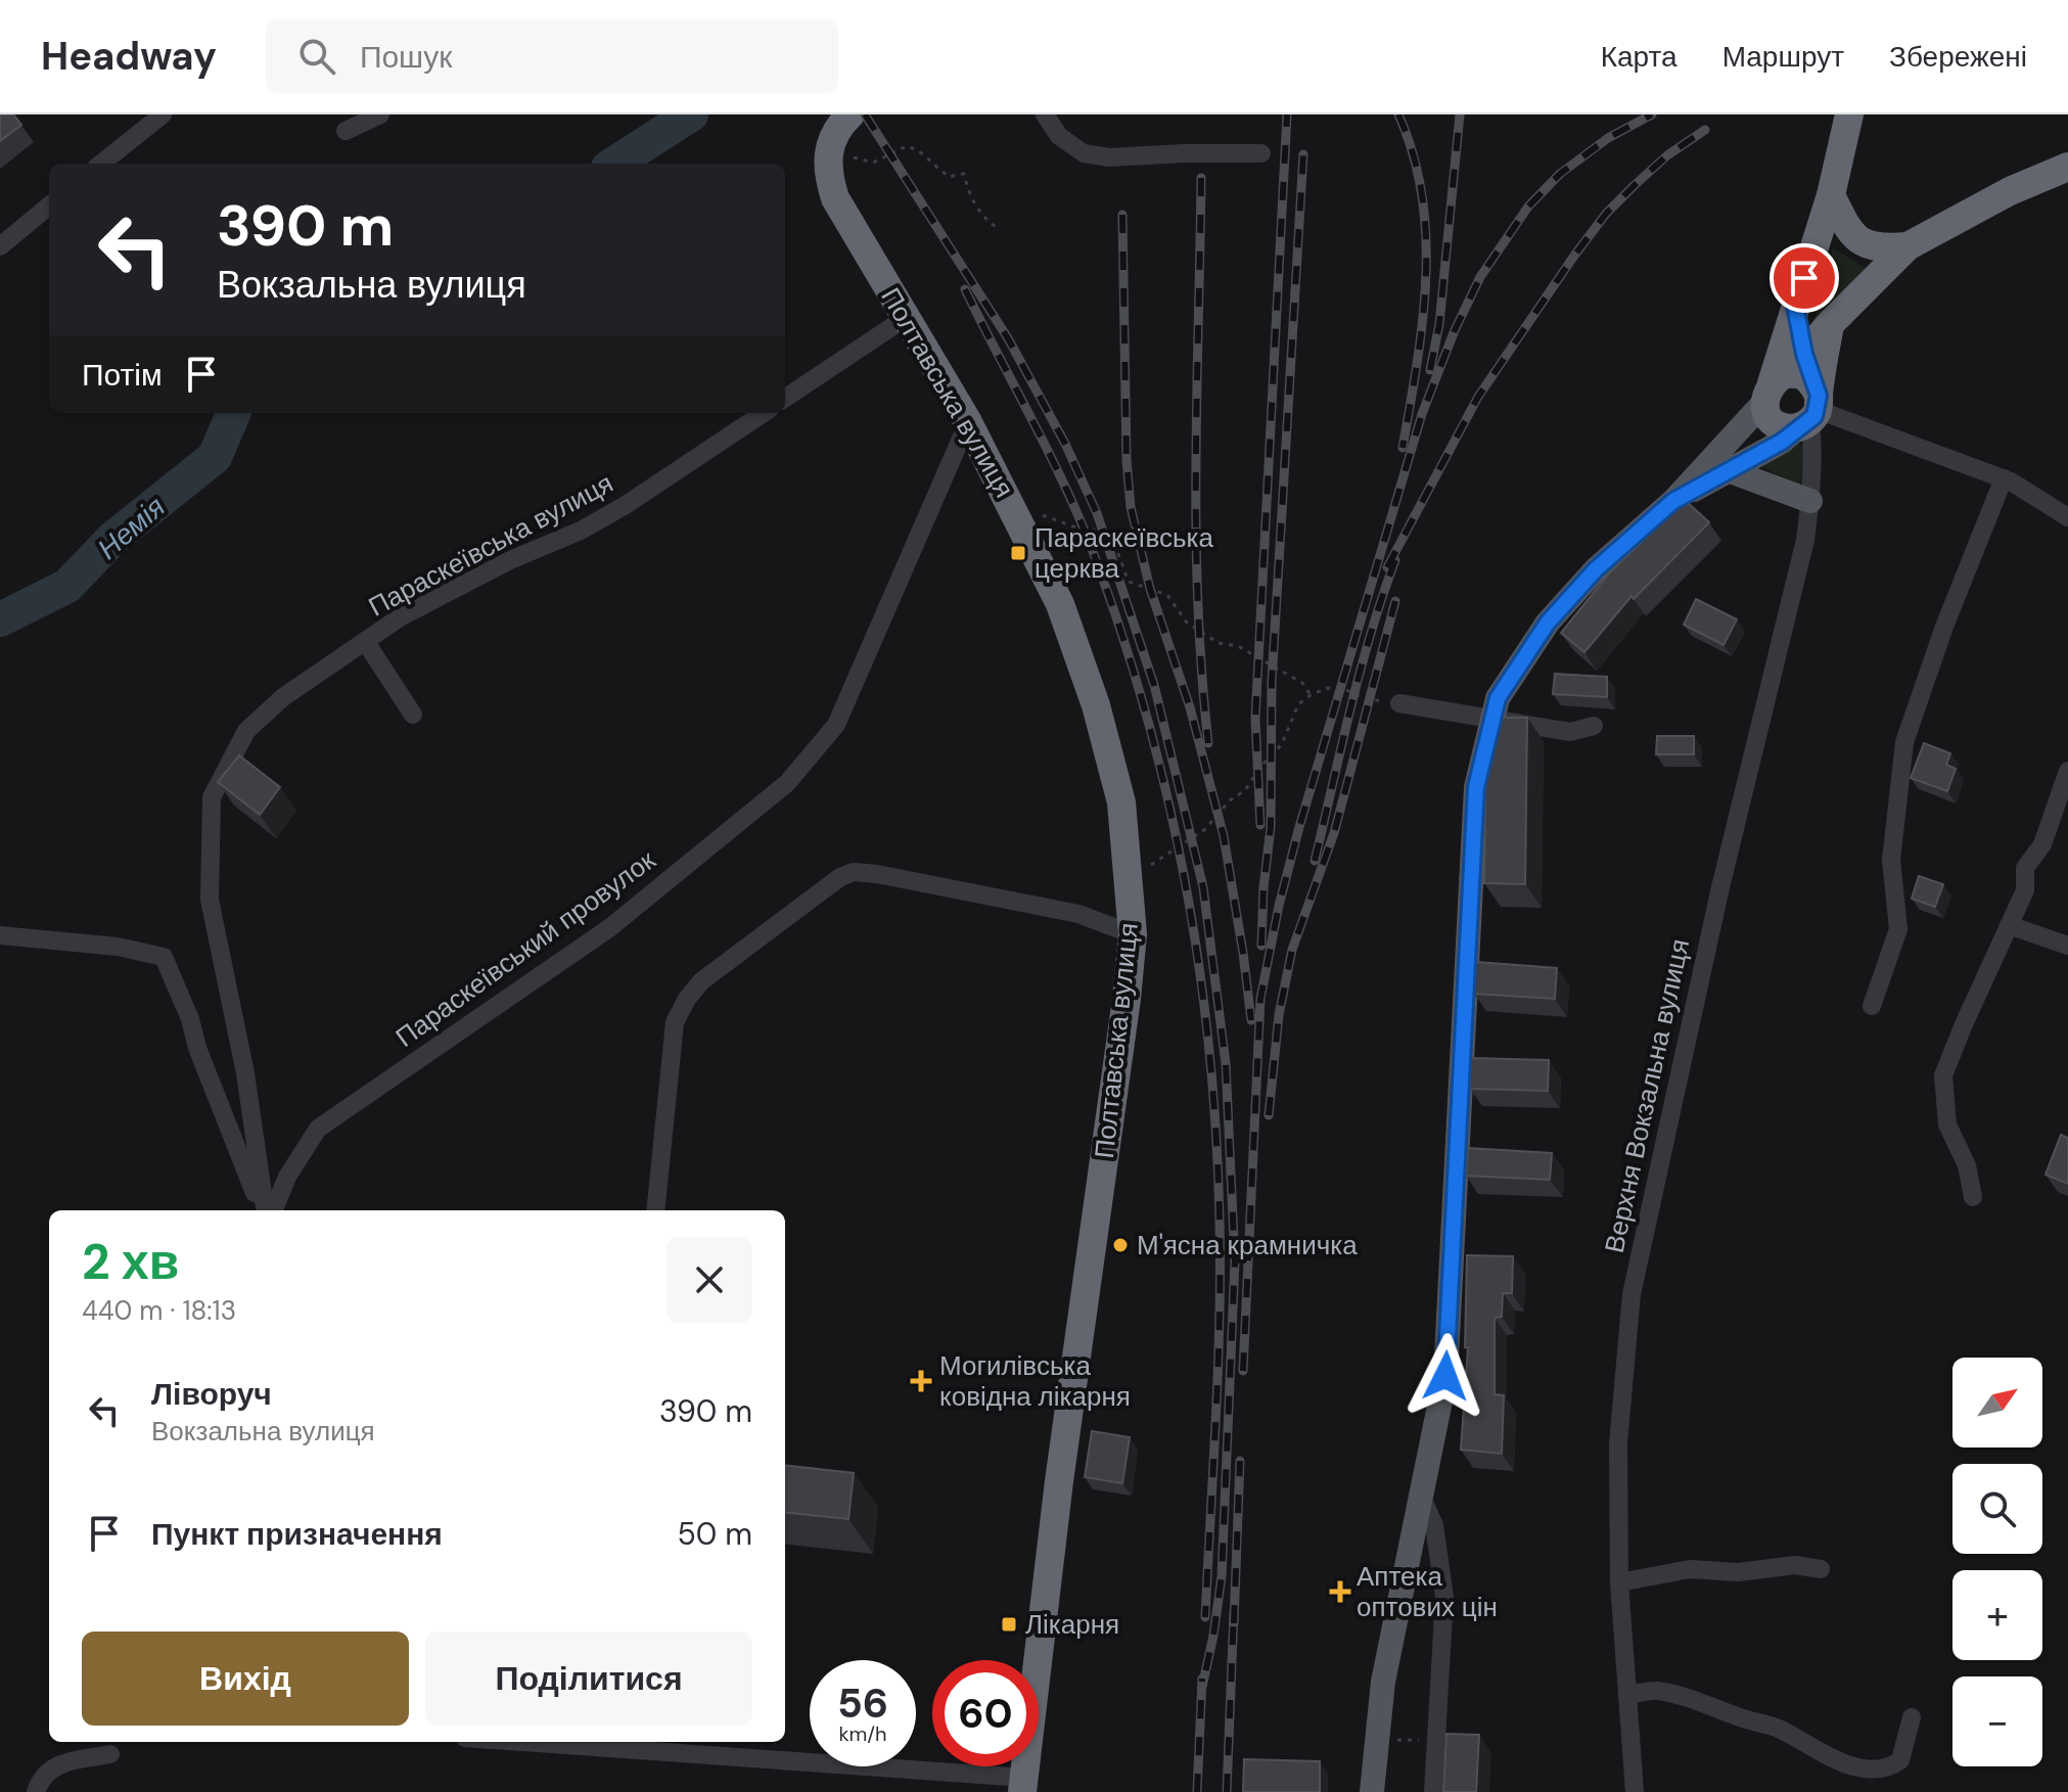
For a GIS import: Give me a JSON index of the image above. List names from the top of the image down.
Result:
{
  "streets": {
    "highway": ["Полтавська вулиця"],
    "street": ["Параскеївська вулиця", "Параскеївський провулок", "Верхня Вокзальна вулиця"]
  },
  "crossings": [
    ["Полтавська вулиця", "Параскеївський провулок"]
  ],
  "water": ["Немія"],
  "places": {
    "transit": ["Параскеївська церква", "Лікарня"],
    "other": ["М'ясна крамничка"],
    "health": ["Могилівська ковідна лікарня", "Аптека оптових цін"]
  },
  "north": "top right",
  "page": {
    "header": "Headway",
    "search": "Пошук",
    "nav": ["Карта", "Маршрут", "Збережені"],
    "turn": ["390 m", "Вокзальна вулиця"],
    "then": "Потім",
    "heading": ["2 хв", "440 m · 18:13"],
    "list": [
      {
        "name": "Ліворуч",
        "note": "Вокзальна вулиця",
        "value": "390 m"
      },
      {
        "name": "Пункт призначення",
        "value": "50 m"
      }
    ],
    "map_buttons": ["+", "−"],
    "buttons": ["Вихід", "Поділитися"],
    "speed": "56 km/h",
    "limit": "60"
  }
}
